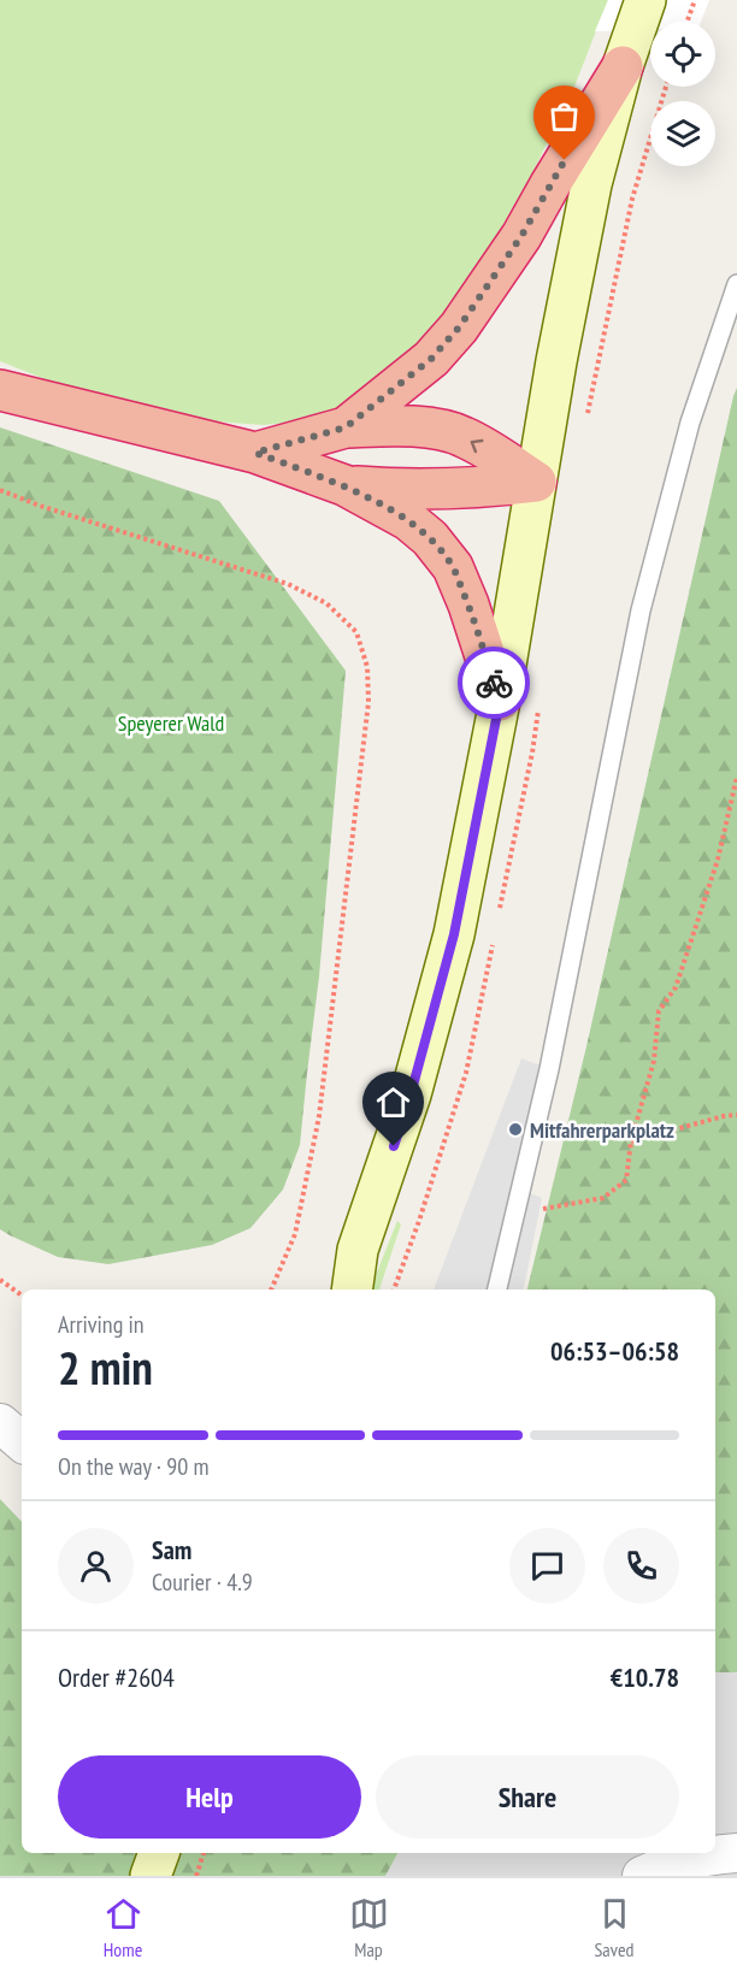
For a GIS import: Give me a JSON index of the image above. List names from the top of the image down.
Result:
{
  "parks": ["Speyerer Wald"],
  "places": ["Mitfahrerparkplatz"],
  "page": {
    "heading": ["2 min", "Arriving in", "06:53–06:58"],
    "panel": [
      "Sam",
      "Courier · 4.9",
      "Order #2604",
      "€10.78"
    ],
    "bar": "On the way · 90 m",
    "buttons": ["Help", "Share"],
    "tabs": ["Home", "Map", "Saved"]
  }
}
